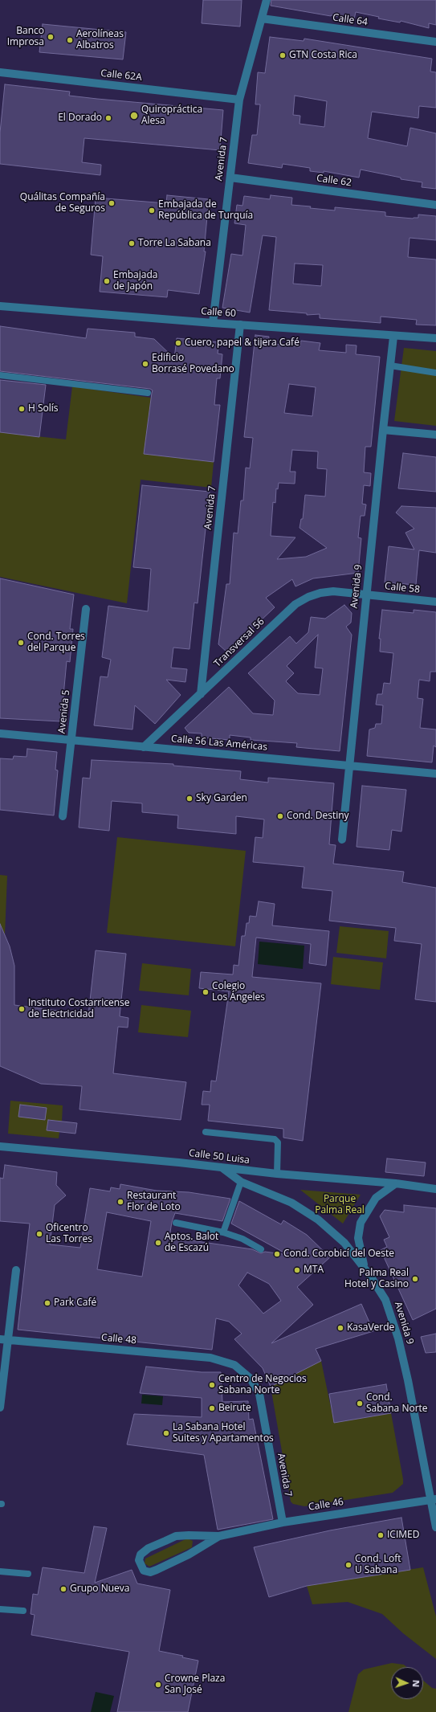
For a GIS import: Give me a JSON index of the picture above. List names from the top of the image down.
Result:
{
  "streets": {
    "street": [
      "Calle 64",
      "Calle 62A",
      "Avenida 7",
      "Calle 62",
      "Calle 60",
      "Avenida 9",
      "Calle 58",
      "Transversal 56",
      "Avenida 5",
      "Calle 56 Las Américas",
      "Calle 50 Luisa",
      "Calle 48",
      "Calle 46"
    ]
  },
  "crossings": [
    ["Calle 64", "Avenida 7"],
    ["Calle 62A", "Avenida 7"],
    ["Avenida 7", "Calle 62"],
    ["Avenida 7", "Calle 60"],
    ["Avenida 7", "Transversal 56"],
    ["Avenida 7", "Calle 48"],
    ["Avenida 7", "Calle 46"],
    ["Calle 60", "Avenida 9"],
    ["Avenida 9", "Calle 58"],
    ["Avenida 9", "Transversal 56"],
    ["Avenida 9", "Calle 56 Las Américas"],
    ["Avenida 9", "Calle 50 Luisa"],
    ["Avenida 9", "Calle 46"],
    ["Calle 58", "Transversal 56"],
    ["Transversal 56", "Calle 56 Las Américas"],
    ["Avenida 5", "Calle 56 Las Américas"]
  ],
  "parks": ["Parque Palma Real"],
  "places": [
    "Banco Improsa",
    "Aerolíneas Albatros",
    "GTN Costa Rica",
    "Quiropráctica Alesa",
    "El Dorado",
    "Quálitas Compañía de Seguros",
    "Embajada de República de Turquía",
    "Torre La Sabana",
    "Embajada de Japón",
    "Cuero, papel & tijera Café",
    "Edificio Borrasé Povedano",
    "H Solís",
    "Cond. Torres del Parque",
    "Sky Garden",
    "Cond. Destiny",
    "Colegio Los Ángeles",
    "Instituto Costarricense de Electricidad",
    "Restaurant Flor de Loto",
    "Oficentro Las Torres",
    "Aptos. Balot de Escazú",
    "Cond. Corobicí del Oeste",
    "MTA",
    "Palma Real Hotel y Casino",
    "Park Café",
    "KasaVerde",
    "Centro de Negocios Sabana Norte",
    "Cond. Sabana Norte",
    "Beirute",
    "La Sabana Hotel Suites y Apartamentos",
    "ICIMED",
    "Cond. Loft U Sabana",
    "Grupo Nueva",
    "Crowne Plaza San José"
  ],
  "north": "right"
}
